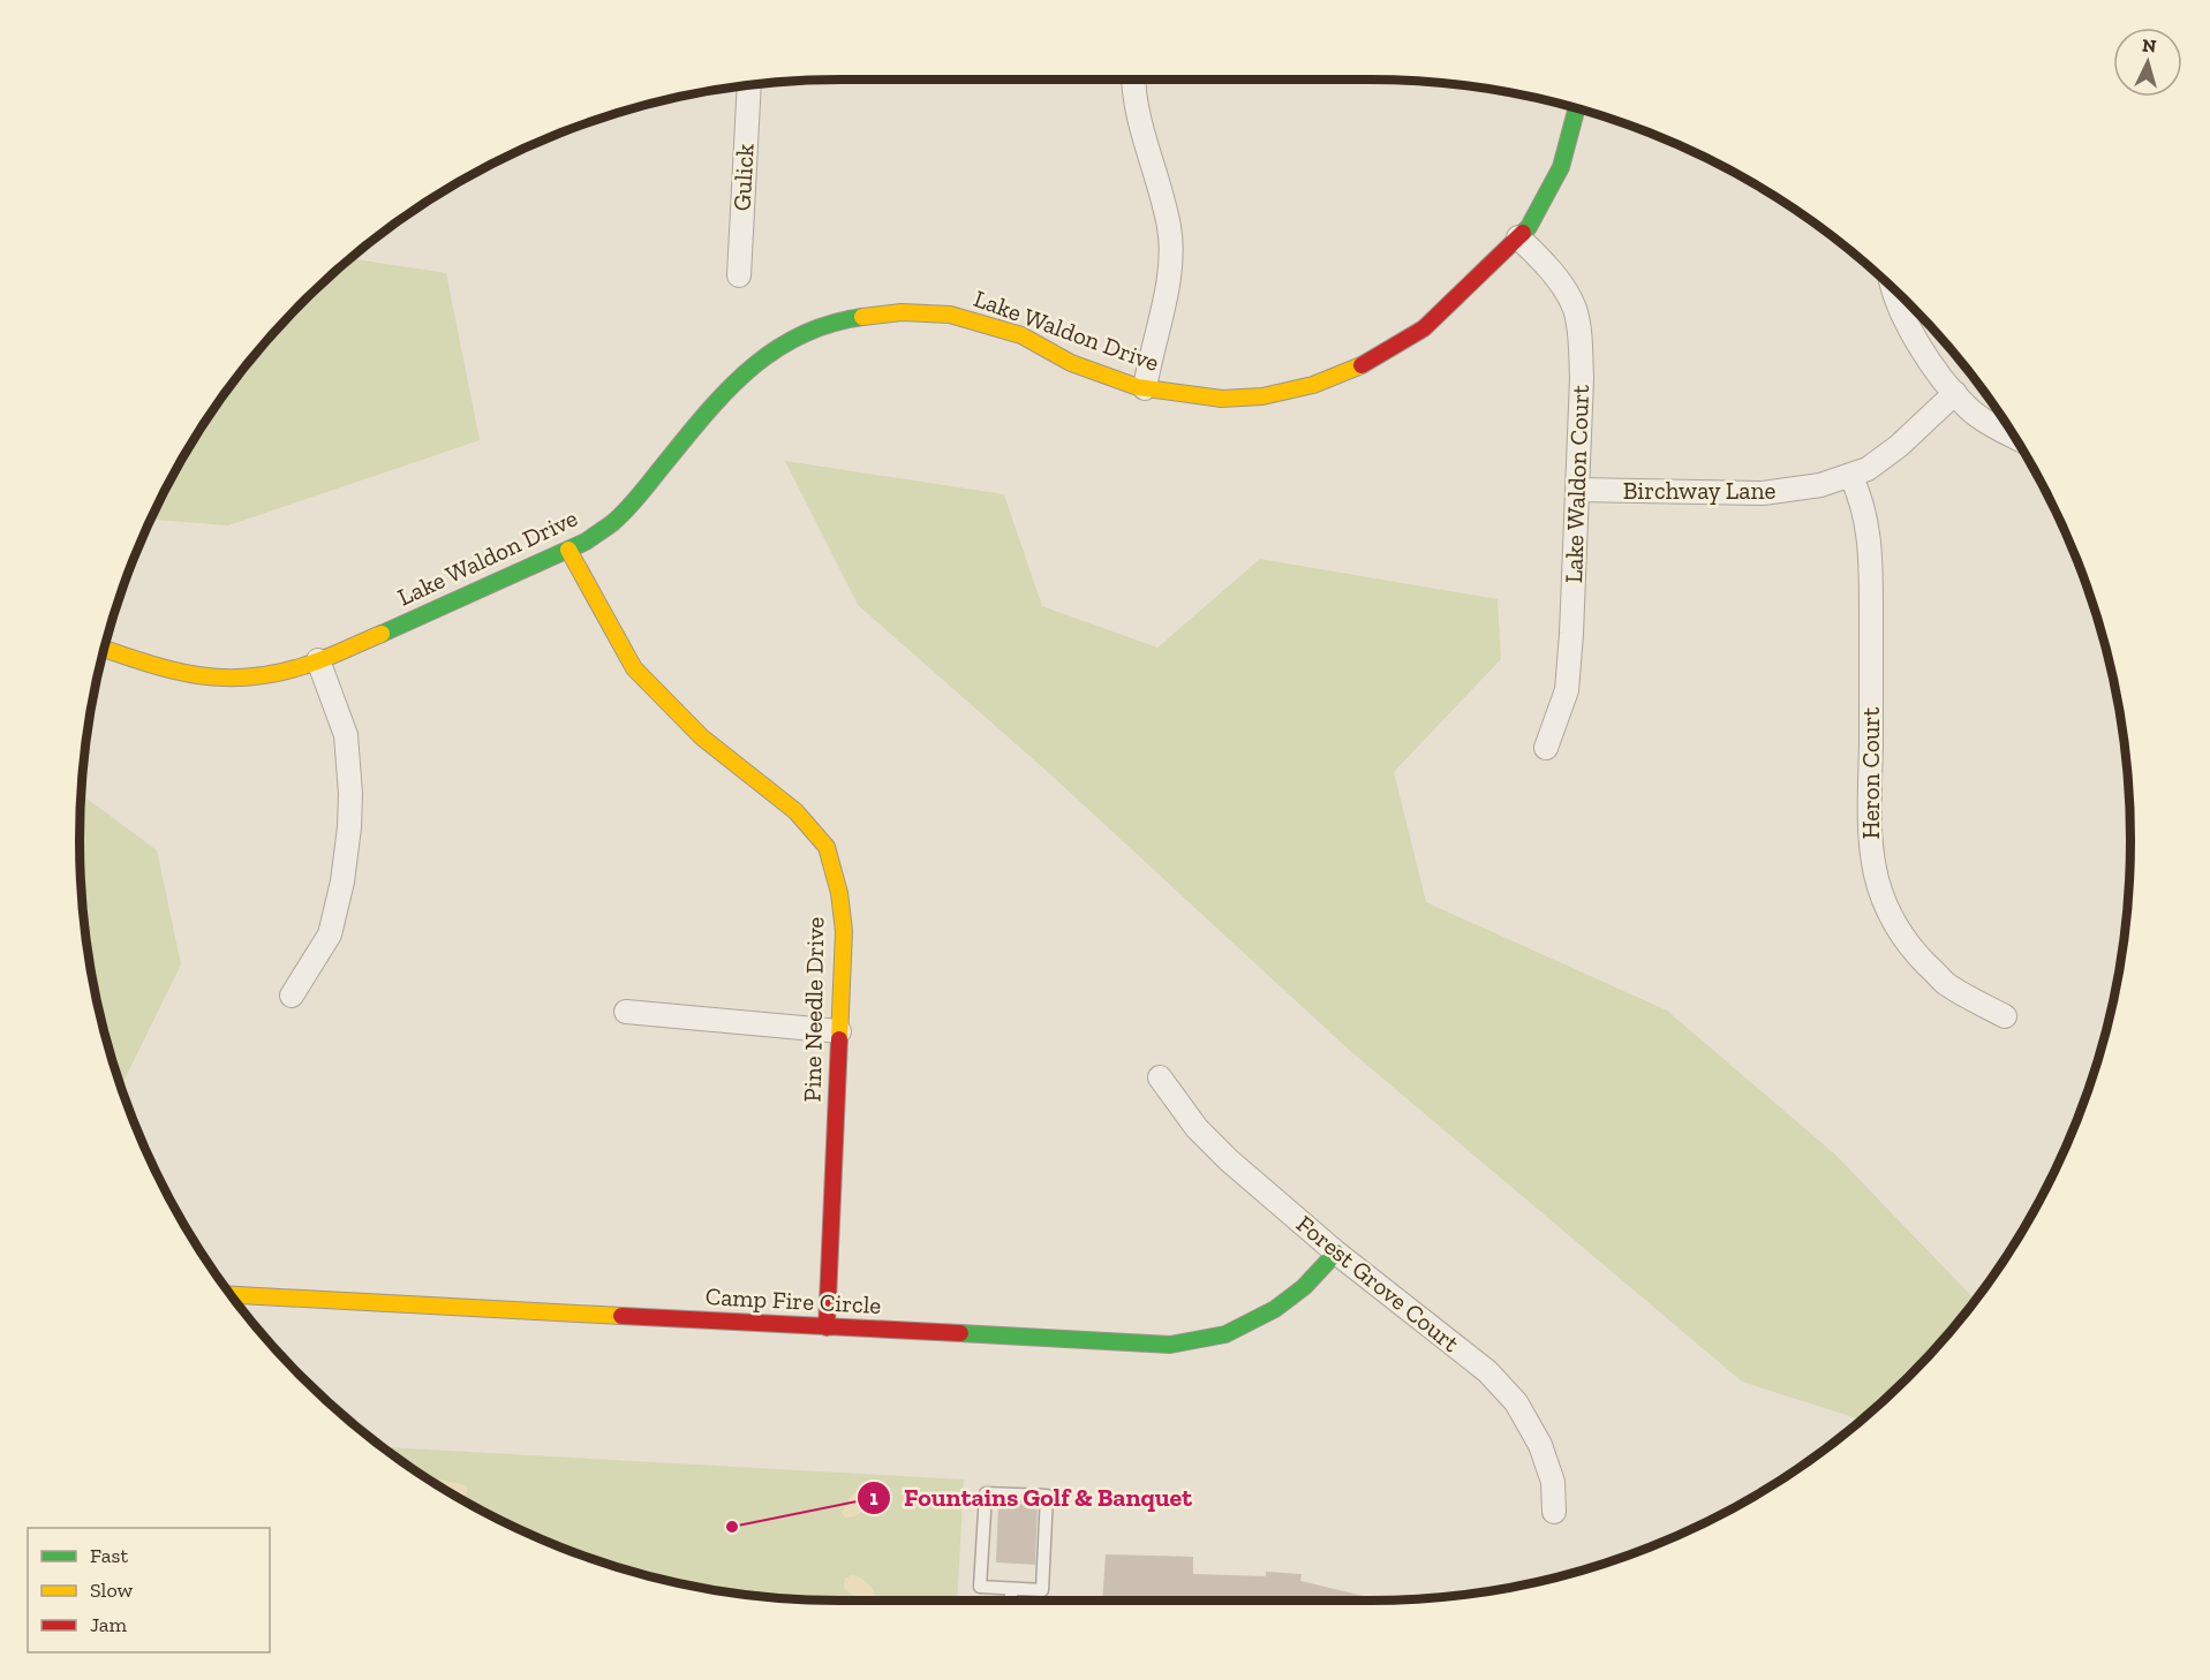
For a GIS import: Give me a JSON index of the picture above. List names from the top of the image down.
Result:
{
  "streets": {
    "street": [
      "Gulick",
      "Lake Waldon Drive",
      "Lake Waldon Court",
      "Birchway Lane",
      "Heron Court",
      "Pine Needle Drive",
      "Forest Grove Court",
      "Camp Fire Circle"
    ]
  },
  "crossings": [
    ["Lake Waldon Drive", "Lake Waldon Court"],
    ["Lake Waldon Drive", "Pine Needle Drive"],
    ["Lake Waldon Court", "Birchway Lane"],
    ["Birchway Lane", "Heron Court"],
    ["Pine Needle Drive", "Camp Fire Circle"],
    ["Forest Grove Court", "Camp Fire Circle"]
  ],
  "places": ["Fountains Golf & Banquet"],
  "legend": ["Fast", "Slow", "Jam"],
  "north": "top"
}
